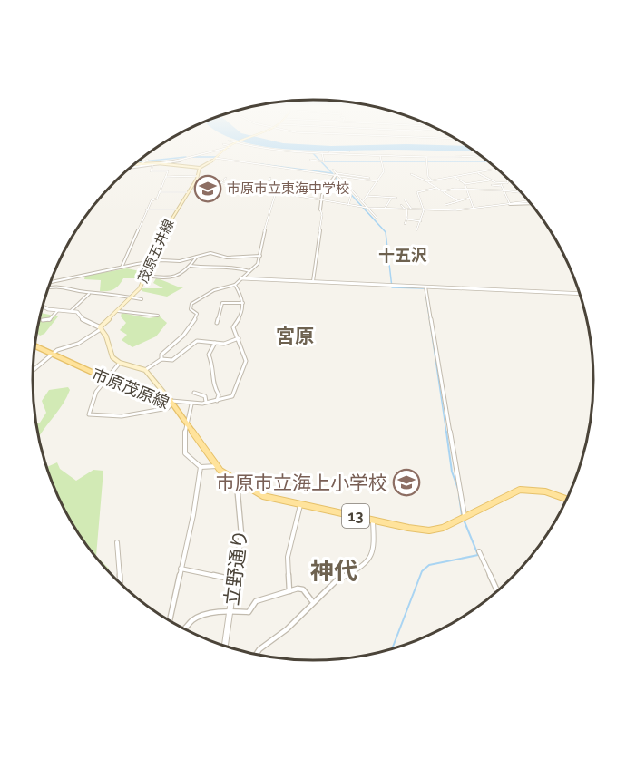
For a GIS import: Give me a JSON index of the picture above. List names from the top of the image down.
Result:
{
  "streets": {
    "main road": ["茂原五井線", "市原茂原線", "13"],
    "street": ["立野通り"]
  },
  "crossings": [
    ["市原茂原線", "立野通り"]
  ],
  "districts": ["十五沢", "宮原", "神代"],
  "places": {
    "school or university": ["市原市立東海中学校", "市原市立海上小学校"]
  }
}
